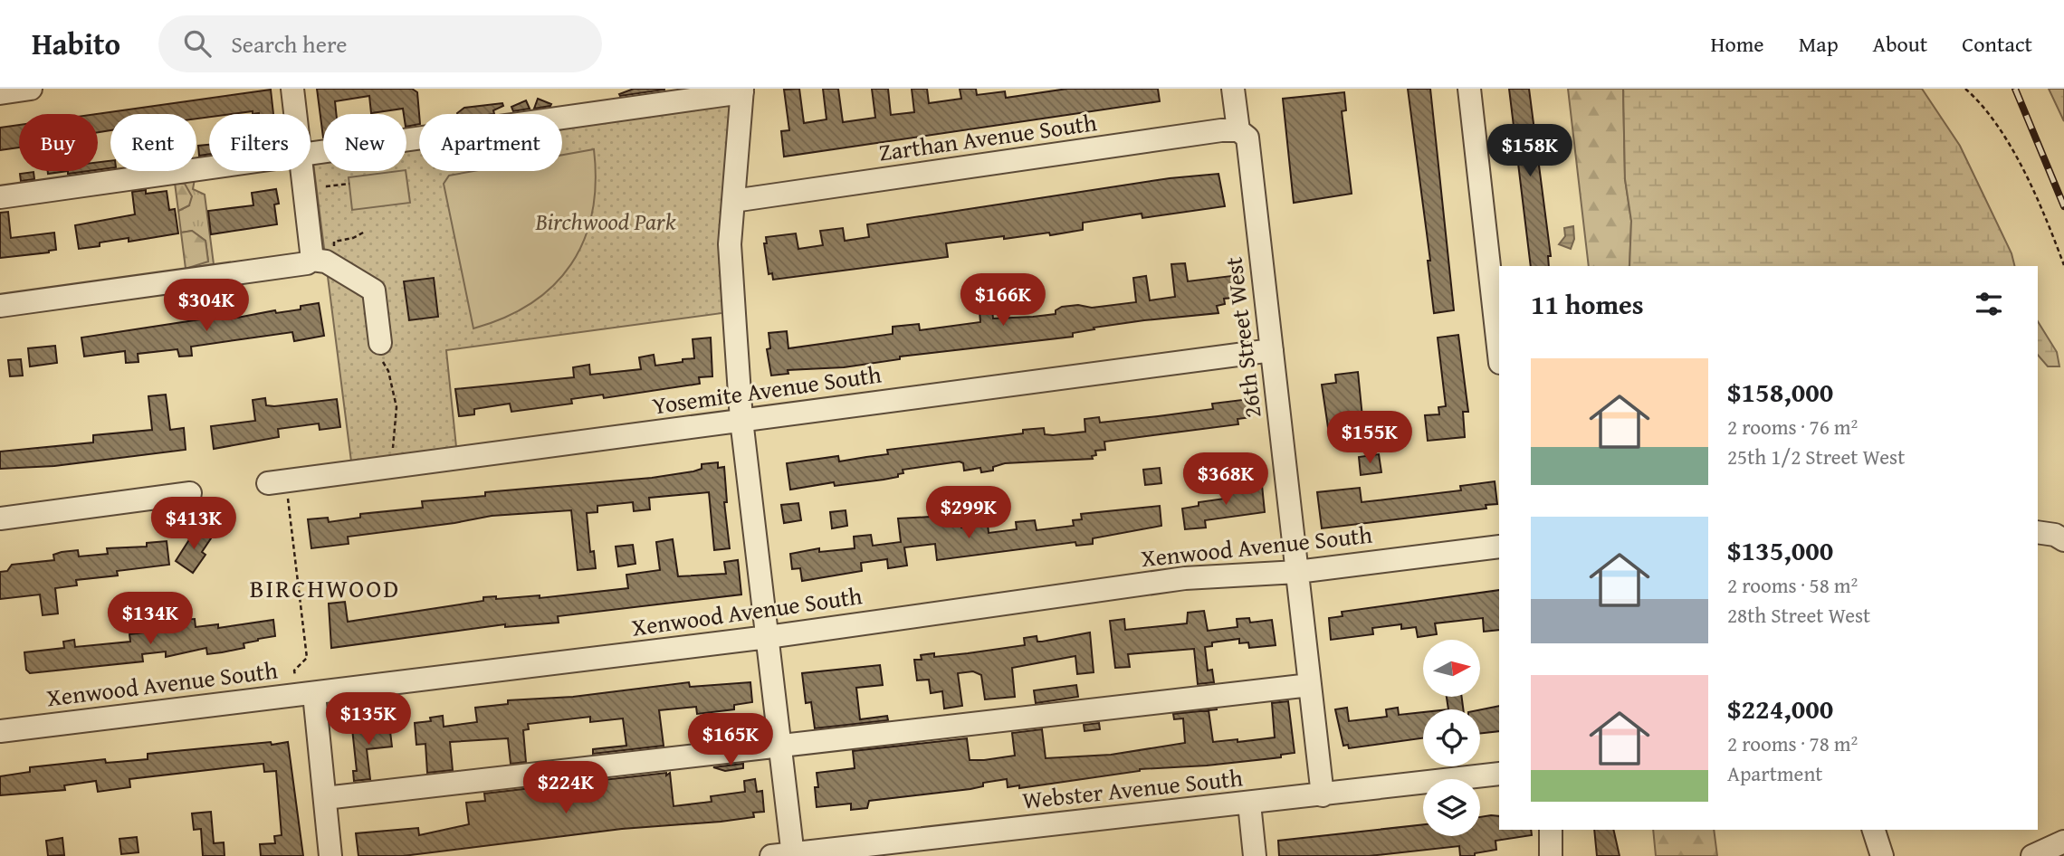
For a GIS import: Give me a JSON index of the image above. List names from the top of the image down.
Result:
{
  "streets": {
    "street": [
      "Zarthan Avenue South",
      "26th Street West",
      "Yosemite Avenue South",
      "Xenwood Avenue South",
      "Webster Avenue South"
    ]
  },
  "crossings": [
    ["Zarthan Avenue South", "26th Street West"],
    ["26th Street West", "Yosemite Avenue South"],
    ["26th Street West", "Xenwood Avenue South"],
    ["26th Street West", "Webster Avenue South"]
  ],
  "districts": ["BIRCHWOOD"],
  "parks": ["Birchwood Park"],
  "north": "right",
  "page": {
    "header": "Habito",
    "search": "Search here",
    "nav": [
      "Home",
      "Map",
      "About",
      "Contact"
    ],
    "chip": [
      "Buy",
      "Rent",
      "Filters",
      "New",
      "Apartment"
    ],
    "price": [
      "$158K",
      "$166K",
      "$304K",
      "$155K",
      "$368K",
      "$299K",
      "$413K",
      "$134K",
      "$135K",
      "$165K",
      "$224K"
    ],
    "heading": "11 homes",
    "list": [
      {
        "name": "$158,000",
        "note": "2 rooms · 76 m² · 25th 1/2 Street West"
      },
      {
        "name": "$135,000",
        "note": "2 rooms · 58 m² · 28th Street West"
      },
      {
        "name": "$224,000",
        "note": "2 rooms · 78 m² · Apartment"
      }
    ]
  }
}
